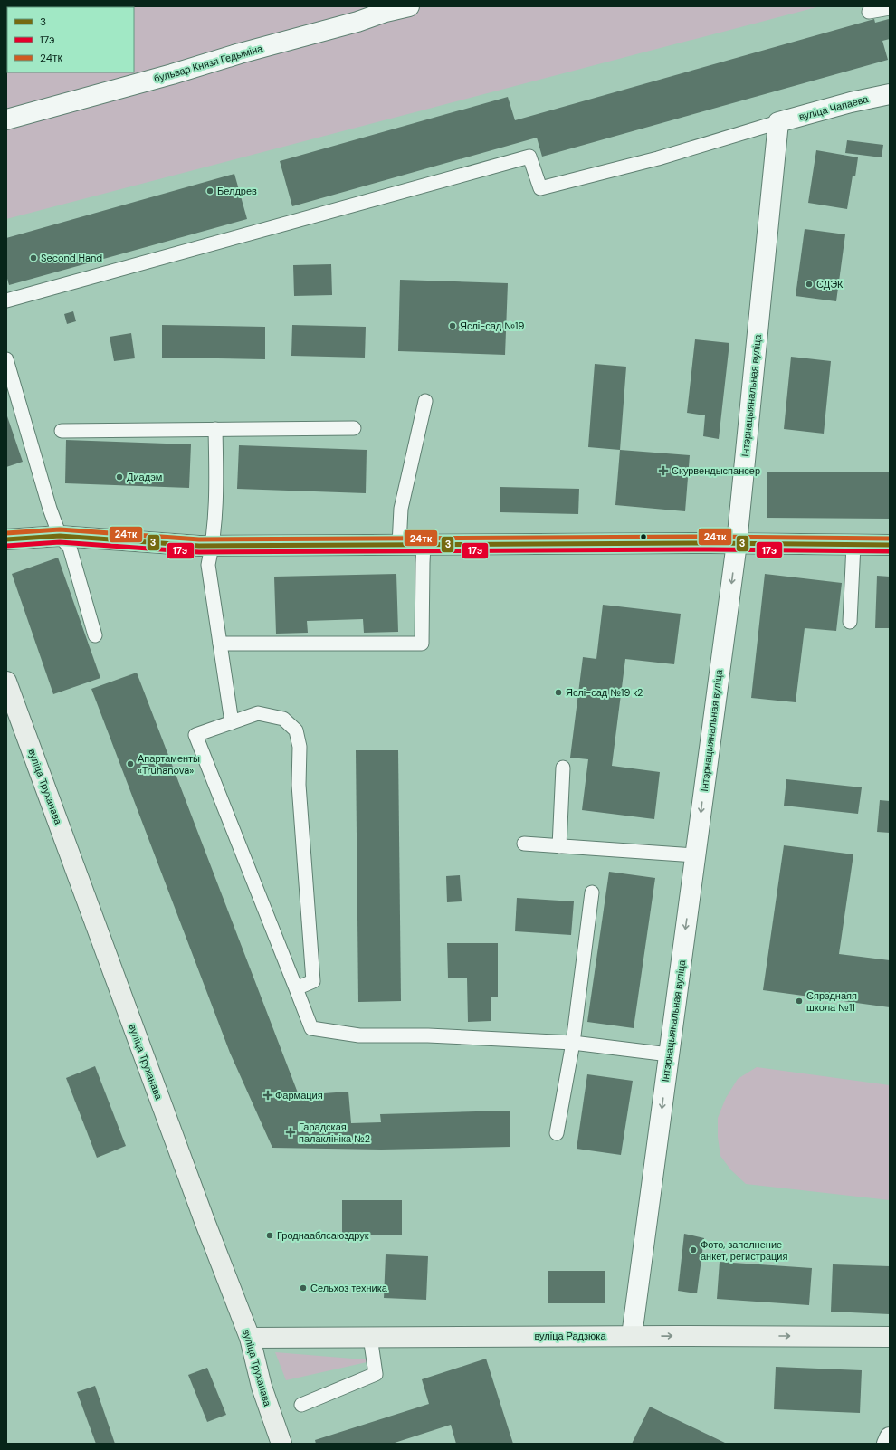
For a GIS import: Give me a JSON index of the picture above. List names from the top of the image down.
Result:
{
  "streets": {
    "street": [
      "бульвар Князя Гедыміна",
      "вуліца Чапаева",
      "Інтэрнацыянальная вуліца",
      "вуліца Труханава",
      "вуліца Радзюка"
    ]
  },
  "crossings": [
    ["вуліца Чапаева", "Інтэрнацыянальная вуліца"],
    ["Інтэрнацыянальная вуліца", "вуліца Радзюка"],
    ["вуліца Труханава", "вуліца Радзюка"]
  ],
  "one_way": ["Інтэрнацыянальная вуліца", "вуліца Радзюка"],
  "places": {
    "other": [
      "Белдрев",
      "Second Hand",
      "СДЭК",
      "Яслі-сад №19",
      "Диадэм",
      "Яслі-сад №19 к2",
      "Апартаменты «Truhanova»",
      "Сярэднаяя школа №11",
      "Гроднааблсаюздрук",
      "Фото, заполнение анкет, регистрация",
      "Сельхоз техника"
    ],
    "health": ["Скурвендыспансер", "Фармация", "Гарадская палаклініка №2"]
  },
  "lines": ["transit line 24тк", "transit line 3", "transit line 17э"],
  "legend": ["3", "17э", "24тк"]
}
